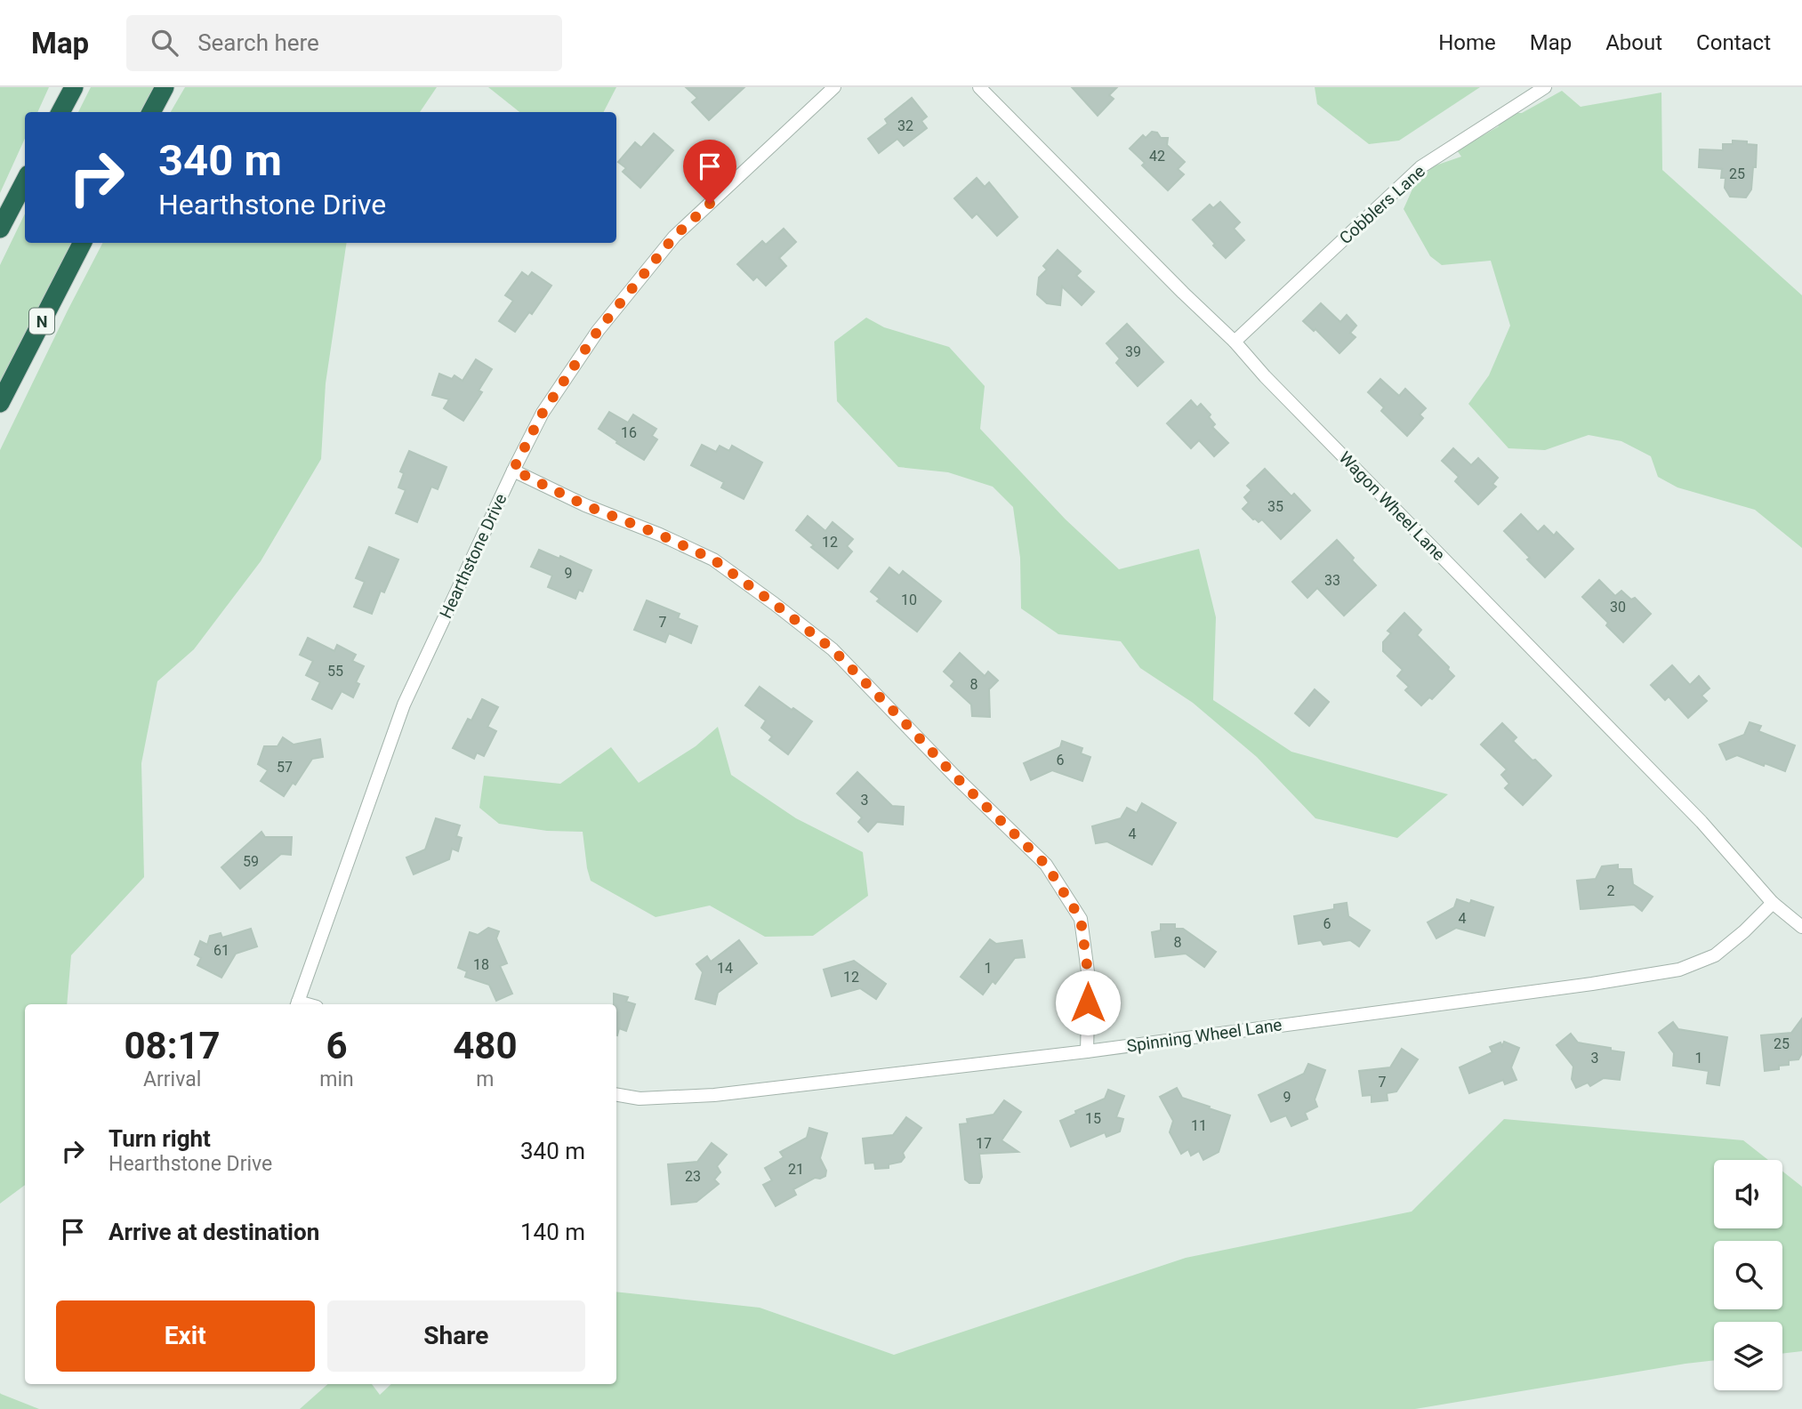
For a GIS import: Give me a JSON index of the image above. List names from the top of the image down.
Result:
{
  "streets": {
    "highway": ["N"],
    "street": [
      "Cobblers Lane",
      "Wagon Wheel Lane",
      "Hearthstone Drive",
      "Spinning Wheel Lane"
    ]
  },
  "crossings": [
    ["Cobblers Lane", "Wagon Wheel Lane"],
    ["Wagon Wheel Lane", "Spinning Wheel Lane"]
  ],
  "house_numbers": [
    "32",
    "42",
    "25",
    "39",
    "16",
    "35",
    "12",
    "9",
    "33",
    "10",
    "30",
    "7",
    "55",
    "8",
    "6",
    "57",
    "3",
    "4",
    "59",
    "2",
    "4",
    "6",
    "8",
    "61",
    "18",
    "14",
    "1",
    "12",
    "25",
    "3",
    "1",
    "7",
    "9",
    "15",
    "11",
    "17",
    "21",
    "23"
  ],
  "page": {
    "header": "Map",
    "search": "Search here",
    "nav": [
      "Home",
      "Map",
      "About",
      "Contact"
    ],
    "turn": ["340 m", "Hearthstone Drive"],
    "eta": [
      "08:17",
      "Arrival",
      "6",
      "min",
      "480",
      "m"
    ],
    "list": [
      {
        "name": "Turn right",
        "note": "Hearthstone Drive",
        "value": "340 m"
      },
      {
        "name": "Arrive at destination",
        "value": "140 m"
      }
    ],
    "buttons": ["Exit", "Share"]
  }
}
